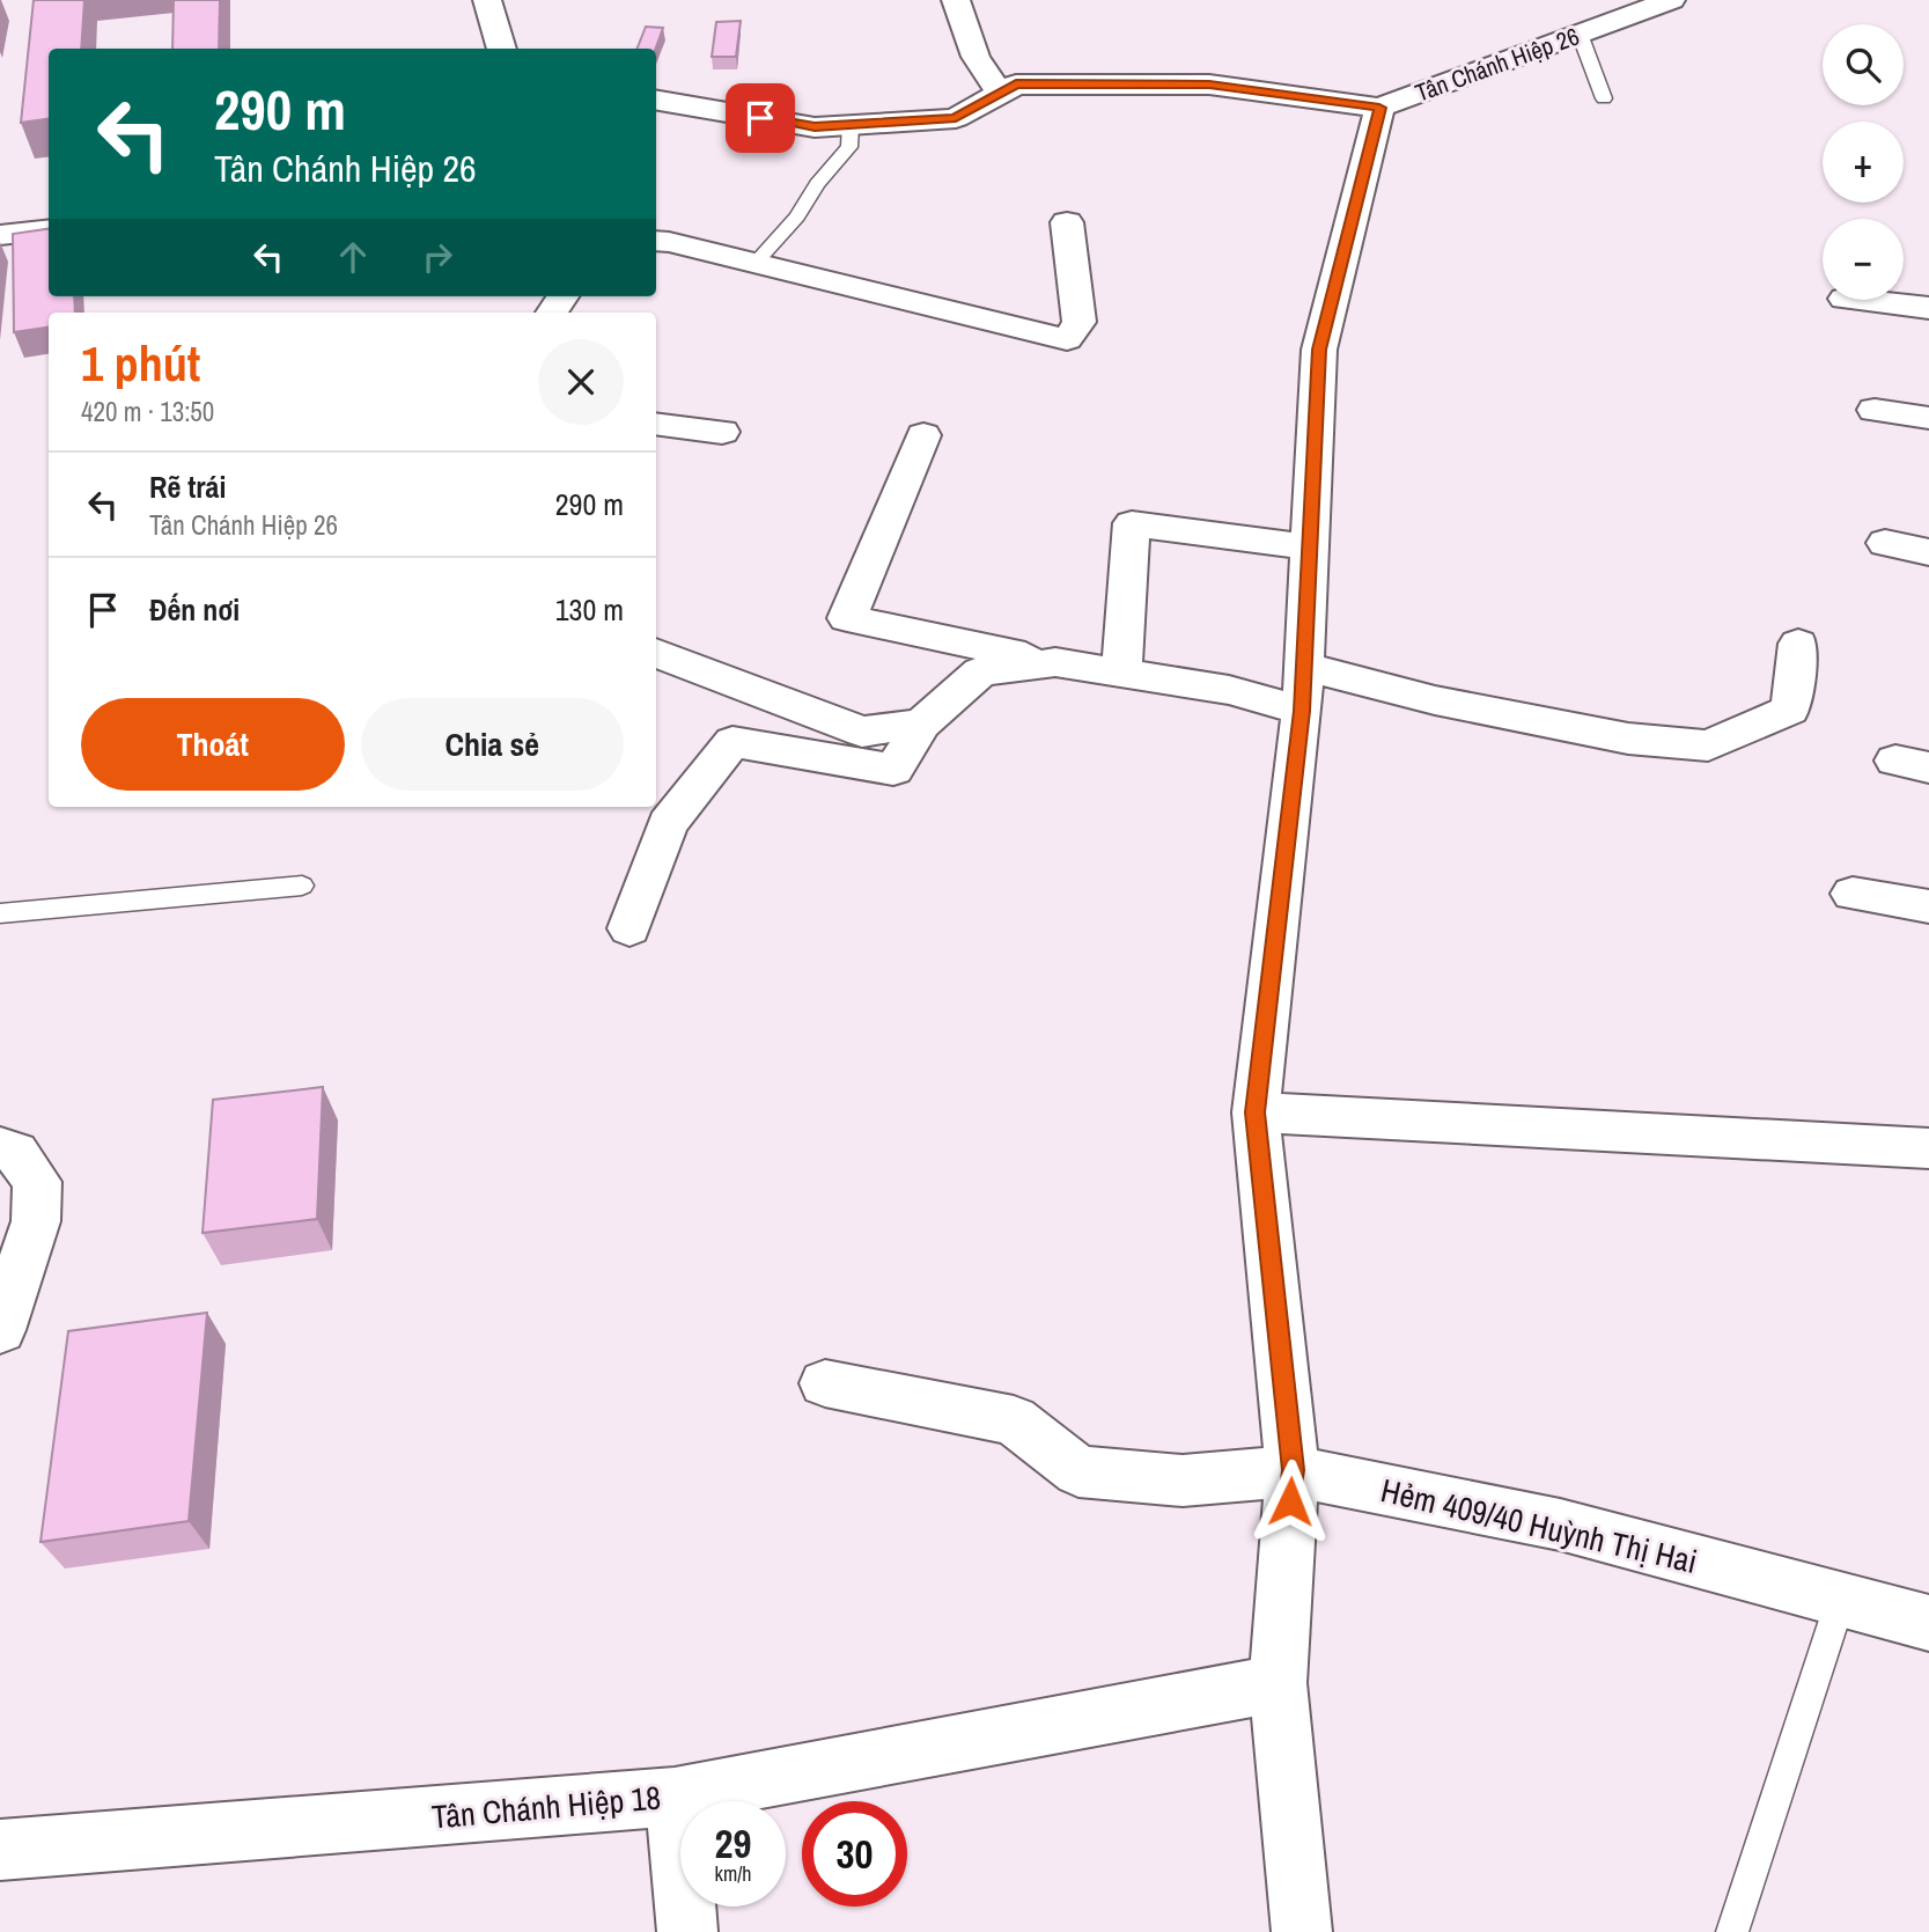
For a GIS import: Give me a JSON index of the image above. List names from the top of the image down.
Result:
{
  "streets": {
    "street": ["Tân Chánh Hiệp 26", "Hẻm 409/40 Huỳnh Thị Hai", "Tân Chánh Hiệp 18"]
  },
  "page": {
    "map_buttons": ["+", "−"],
    "turn": ["290 m", "Tân Chánh Hiệp 26"],
    "heading": ["1 phút", "420 m · 13:50"],
    "list": [
      {
        "name": "Rẽ trái",
        "note": "Tân Chánh Hiệp 26",
        "value": "290 m"
      },
      {
        "name": "Đến nơi",
        "value": "130 m"
      }
    ],
    "buttons": ["Thoát", "Chia sẻ"],
    "speed": "29 km/h",
    "limit": "30"
  }
}
